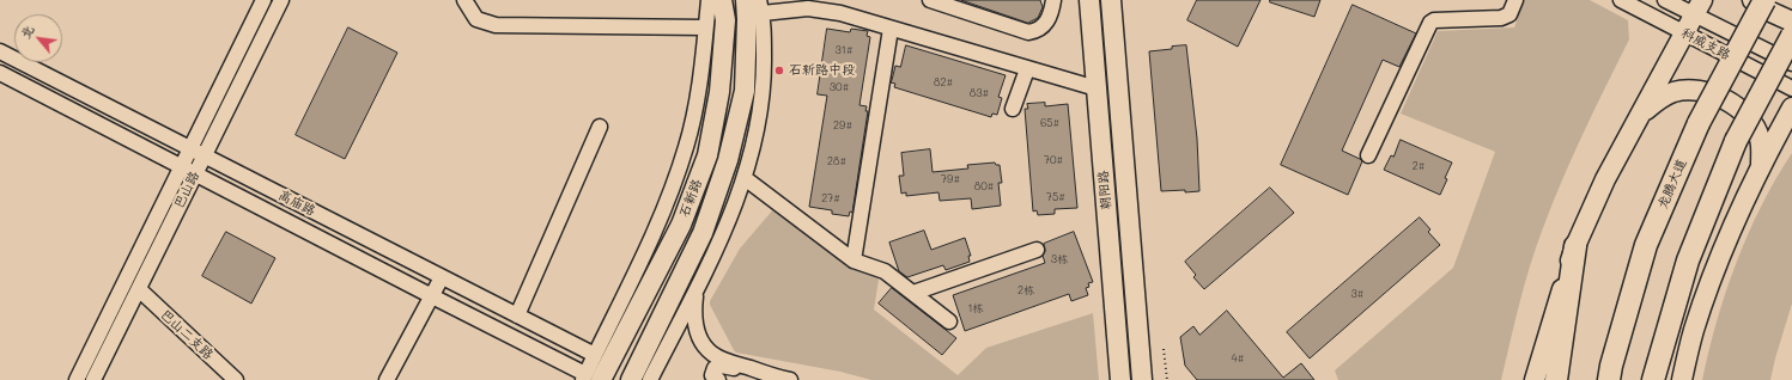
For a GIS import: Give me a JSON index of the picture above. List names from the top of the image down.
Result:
{
  "streets": {
    "highway": ["龙腾大道"],
    "main road": ["朝阳路", "石新路"],
    "street": [
      "科威支路",
      "巴山路",
      "高庙路",
      "巴山二支路"
    ]
  },
  "crossings": [
    ["巴山路", "高庙路"],
    ["巴山路", "巴山二支路"],
    ["石新路", "高庙路"]
  ],
  "places": ["石新路中段"],
  "house_numbers": [
    "31#",
    "82#",
    "30#",
    "83#",
    "65#",
    "29#",
    "70#",
    "28#",
    "2#",
    "79#",
    "80#",
    "75#",
    "27#",
    "3栋",
    "2栋",
    "3#",
    "1栋",
    "4#"
  ],
  "north": "top left"
}
